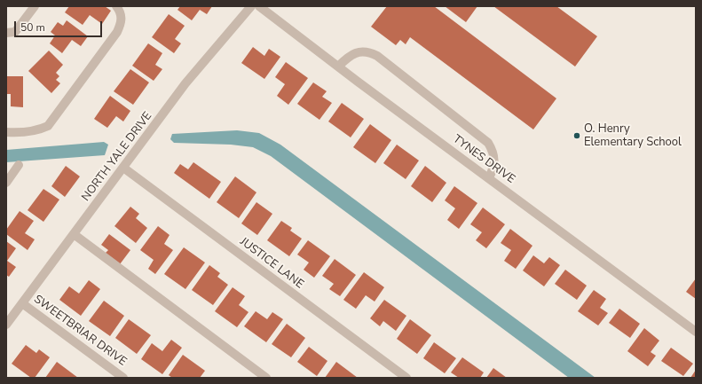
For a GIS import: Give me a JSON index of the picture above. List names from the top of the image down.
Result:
{
  "streets": {
    "street": [
      "NORTH YALE DRIVE",
      "TYNES DRIVE",
      "JUSTICE LANE",
      "SWEETBRIAR DRIVE"
    ]
  },
  "crossings": [
    ["NORTH YALE DRIVE", "JUSTICE LANE"],
    ["NORTH YALE DRIVE", "SWEETBRIAR DRIVE"]
  ],
  "places": ["O. Henry Elementary School"],
  "scale_bar": "50 m"
}
